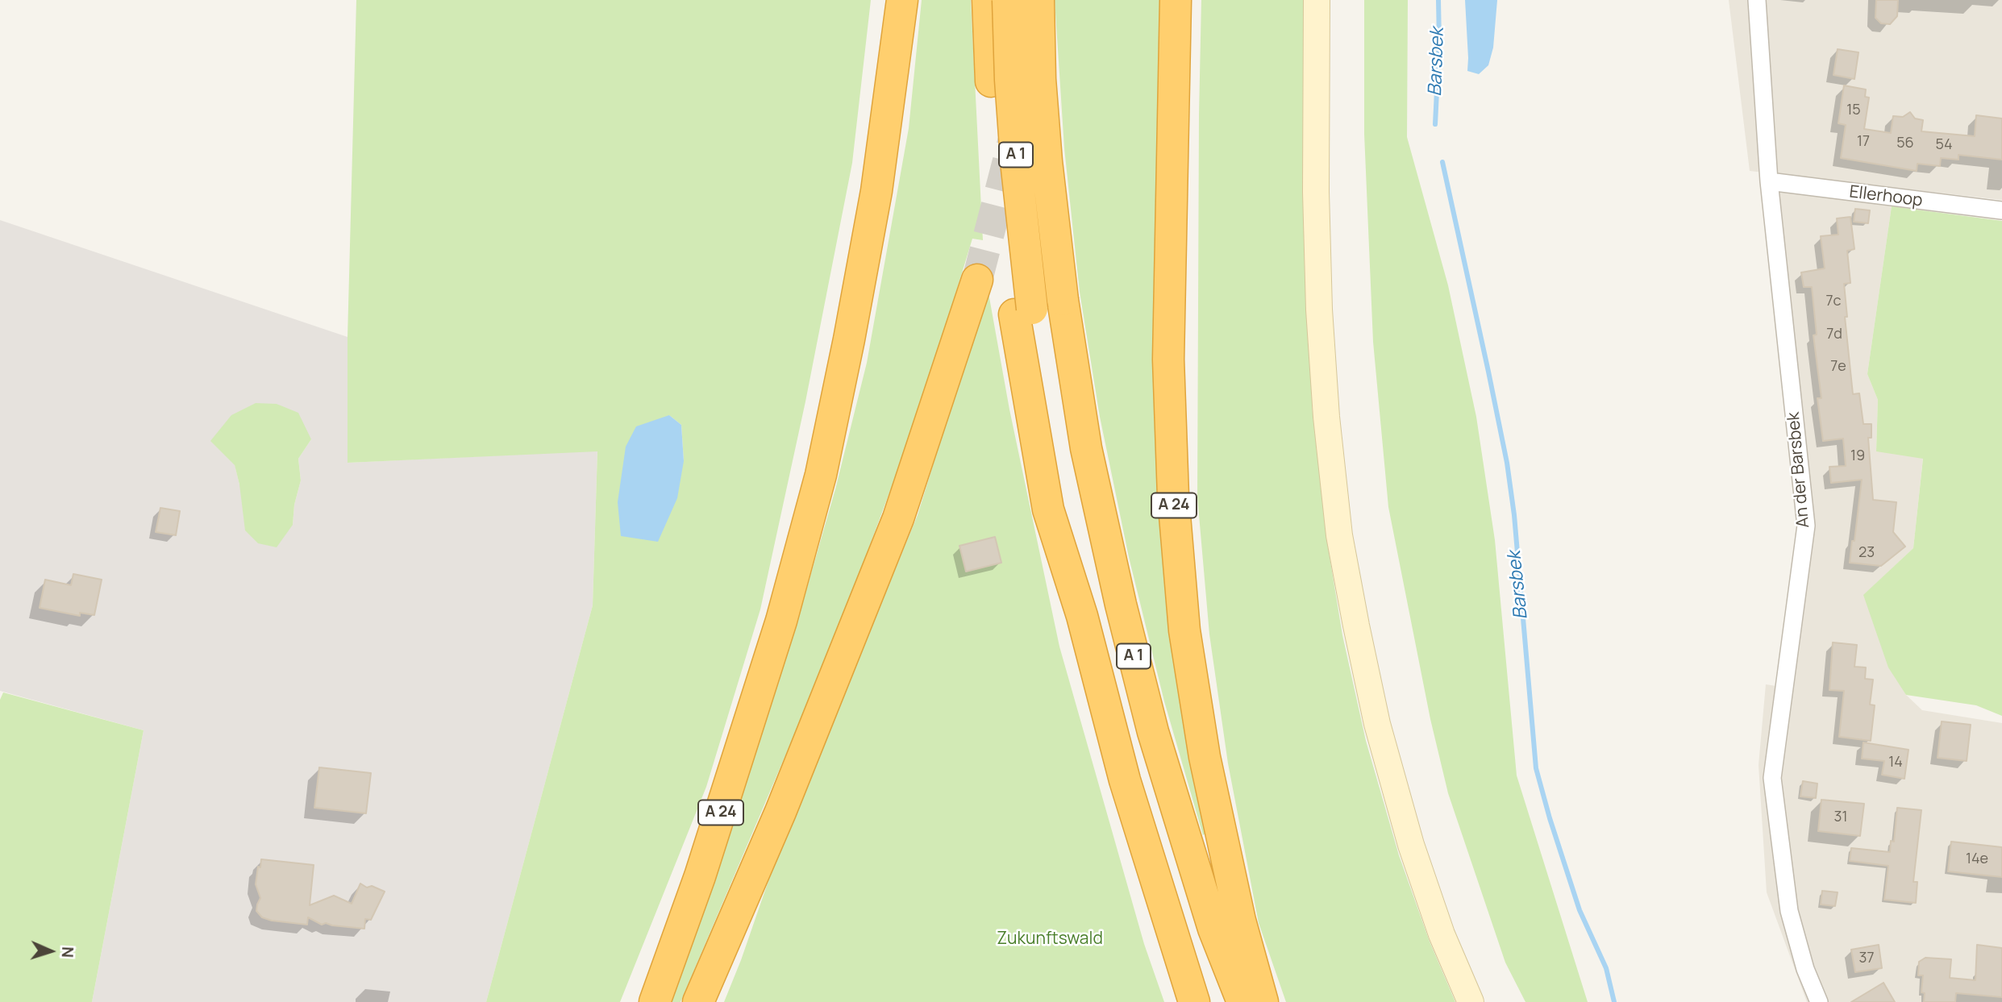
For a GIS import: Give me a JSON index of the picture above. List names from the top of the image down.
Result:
{
  "streets": {
    "highway": ["A 1", "A 24"],
    "street": ["Ellerhoop", "An der Barsbek"]
  },
  "crossings": [
    ["Ellerhoop", "An der Barsbek"]
  ],
  "water": ["Barsbek"],
  "parks": ["Zukunftswald"],
  "house_numbers": [
    "15",
    "17",
    "56",
    "54",
    "7c",
    "7d",
    "7e",
    "19",
    "23",
    "14",
    "31",
    "14e",
    "37"
  ],
  "north": "right"
}
